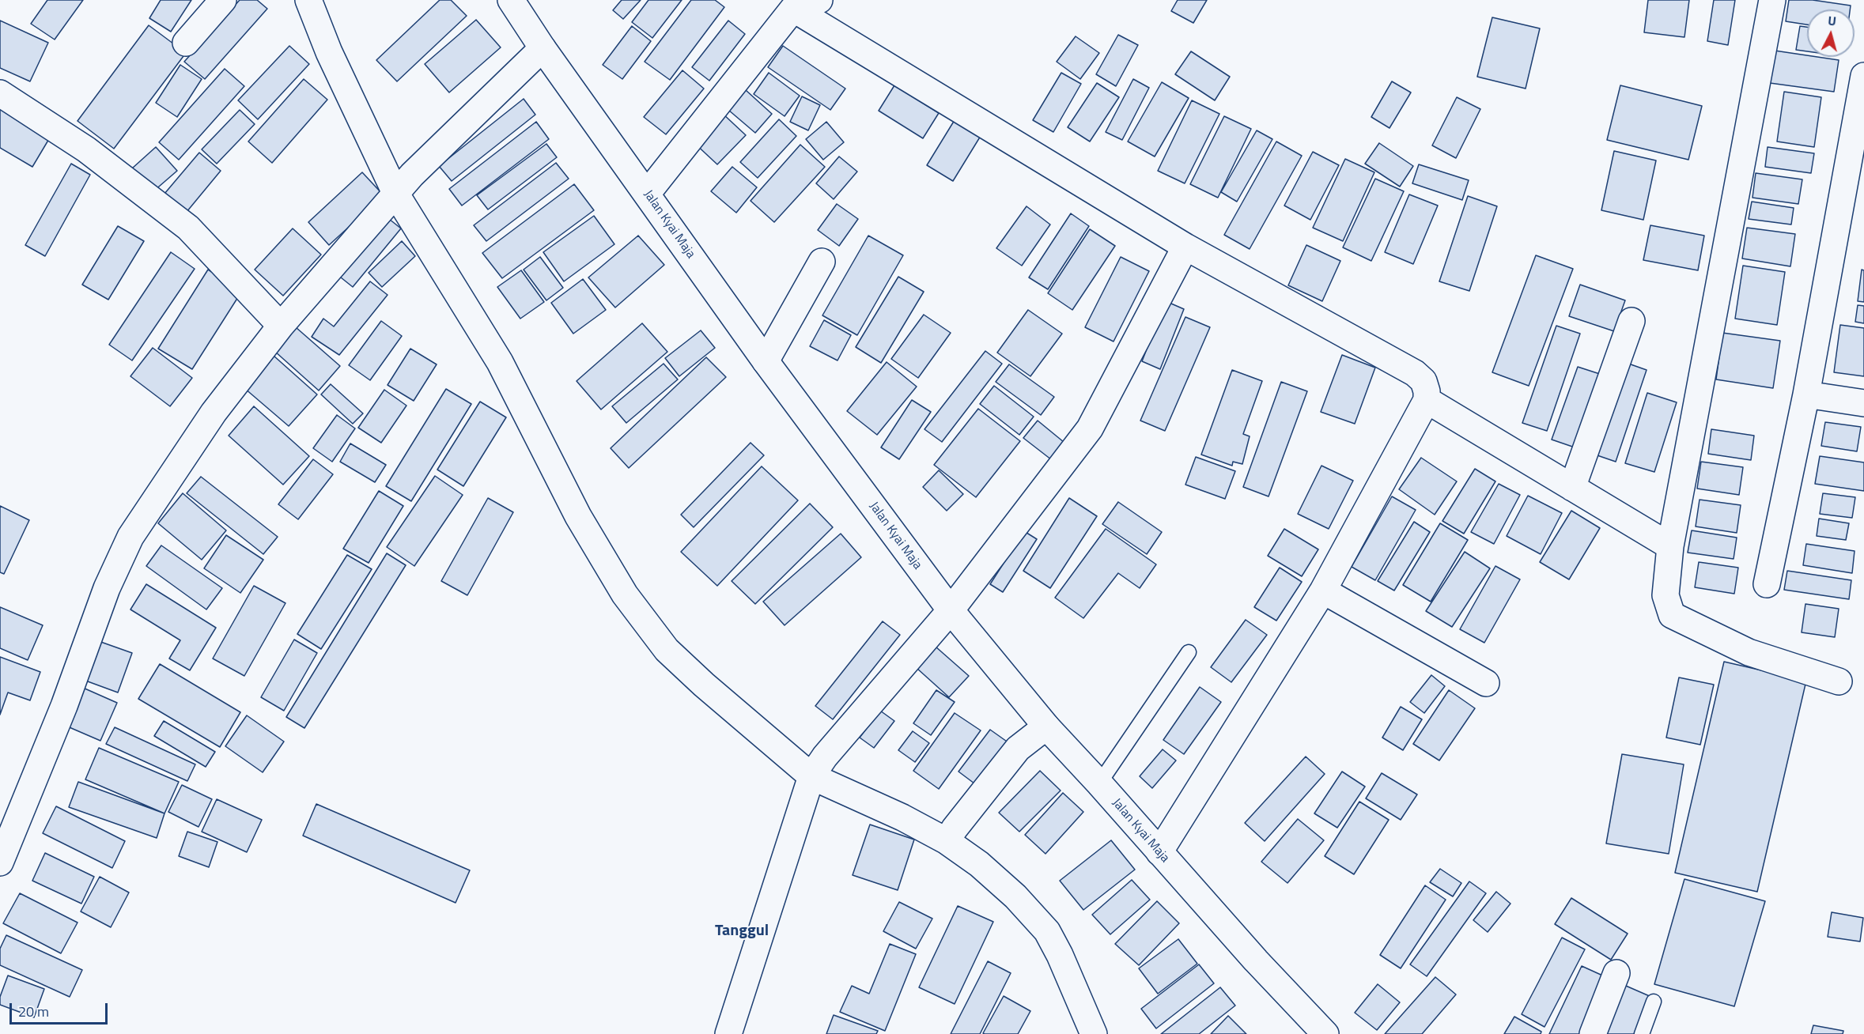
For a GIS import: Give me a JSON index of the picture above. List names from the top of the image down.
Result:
{
  "streets": {
    "street": ["Jalan Kyai Maja"]
  },
  "districts": ["Tanggul"],
  "scale_bar": "20 m",
  "north": "top"
}
